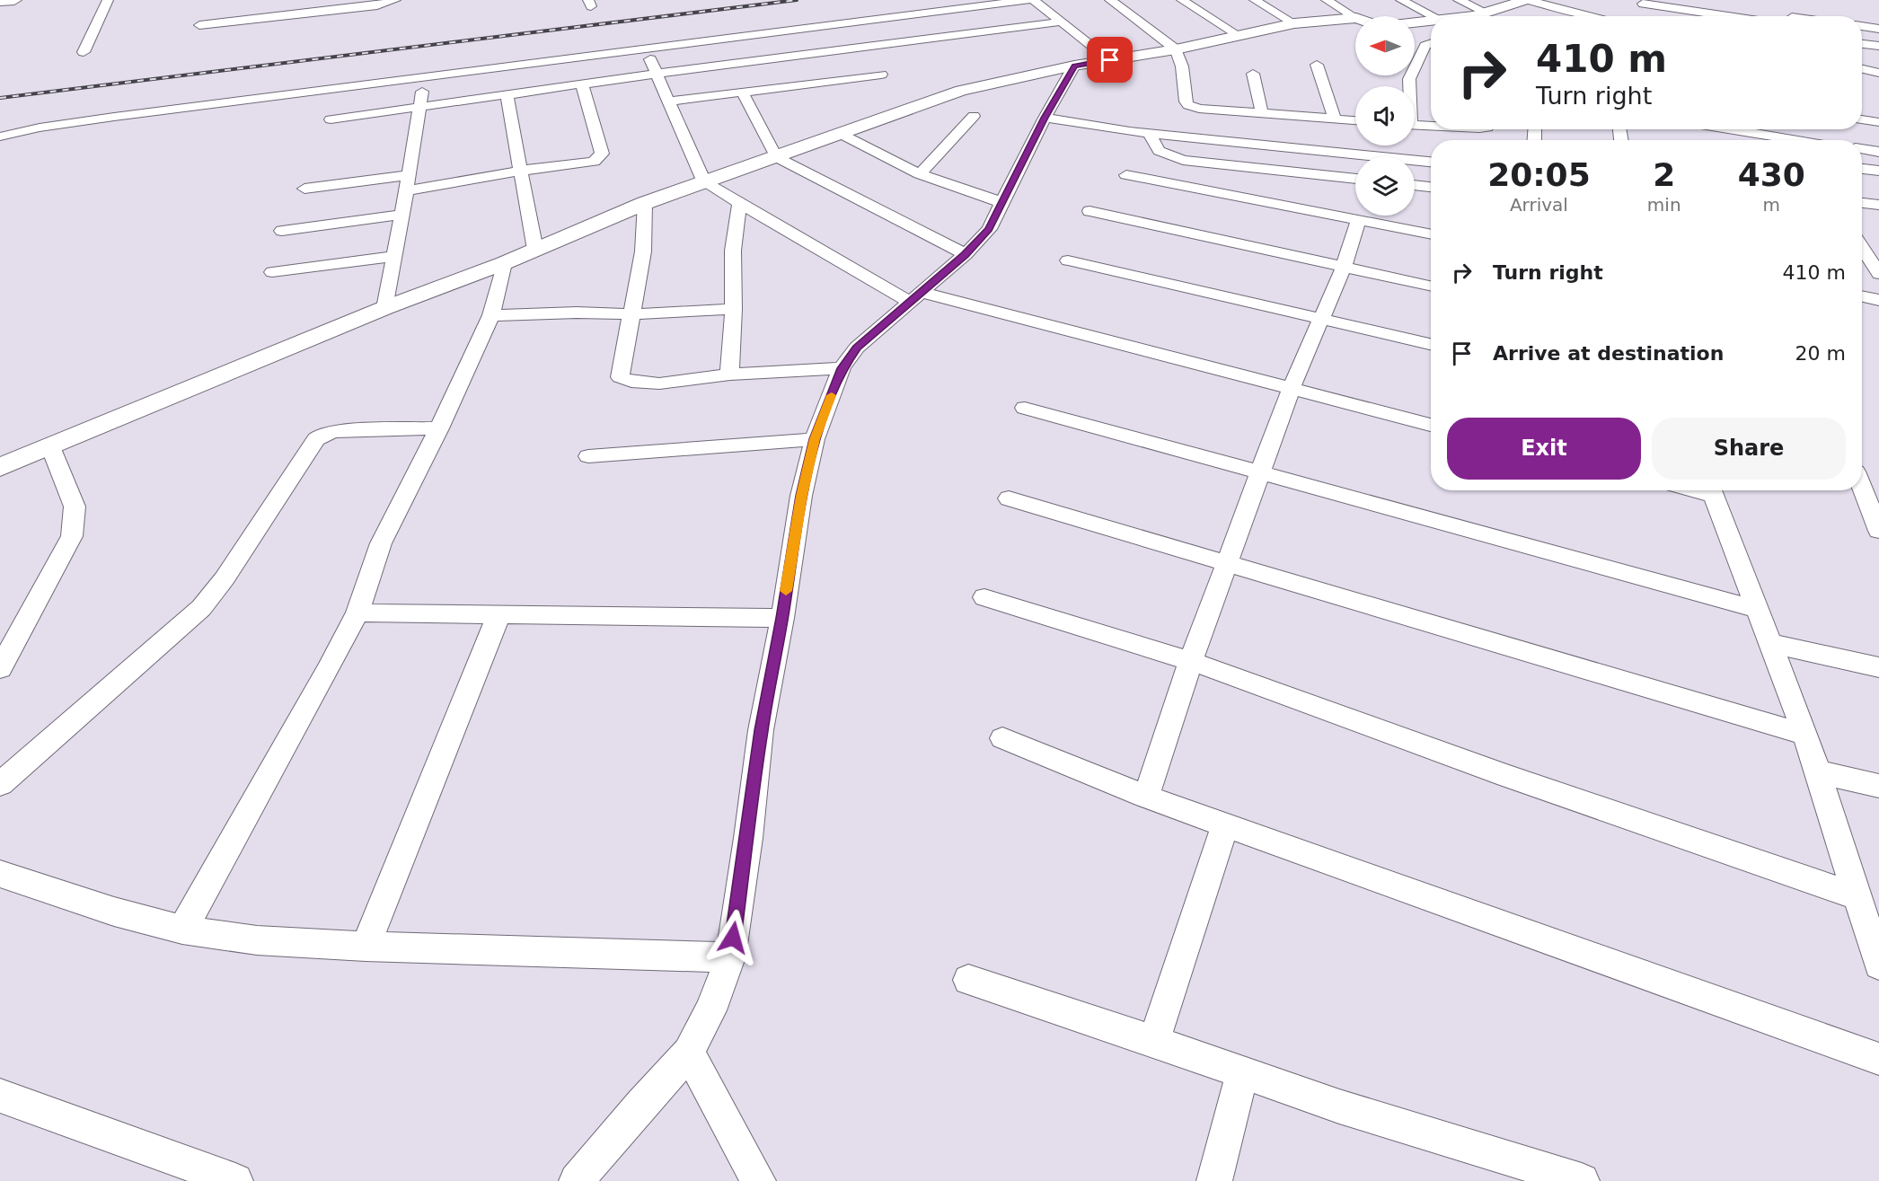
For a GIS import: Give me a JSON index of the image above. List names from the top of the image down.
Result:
{
  "north": "left",
  "page": {
    "turn": ["410 m", "Turn right"],
    "eta": [
      "20:05",
      "Arrival",
      "2",
      "min",
      "430",
      "m"
    ],
    "list": [
      {
        "name": "Turn right",
        "value": "410 m"
      },
      {
        "name": "Arrive at destination",
        "value": "20 m"
      }
    ],
    "buttons": ["Exit", "Share"]
  }
}
